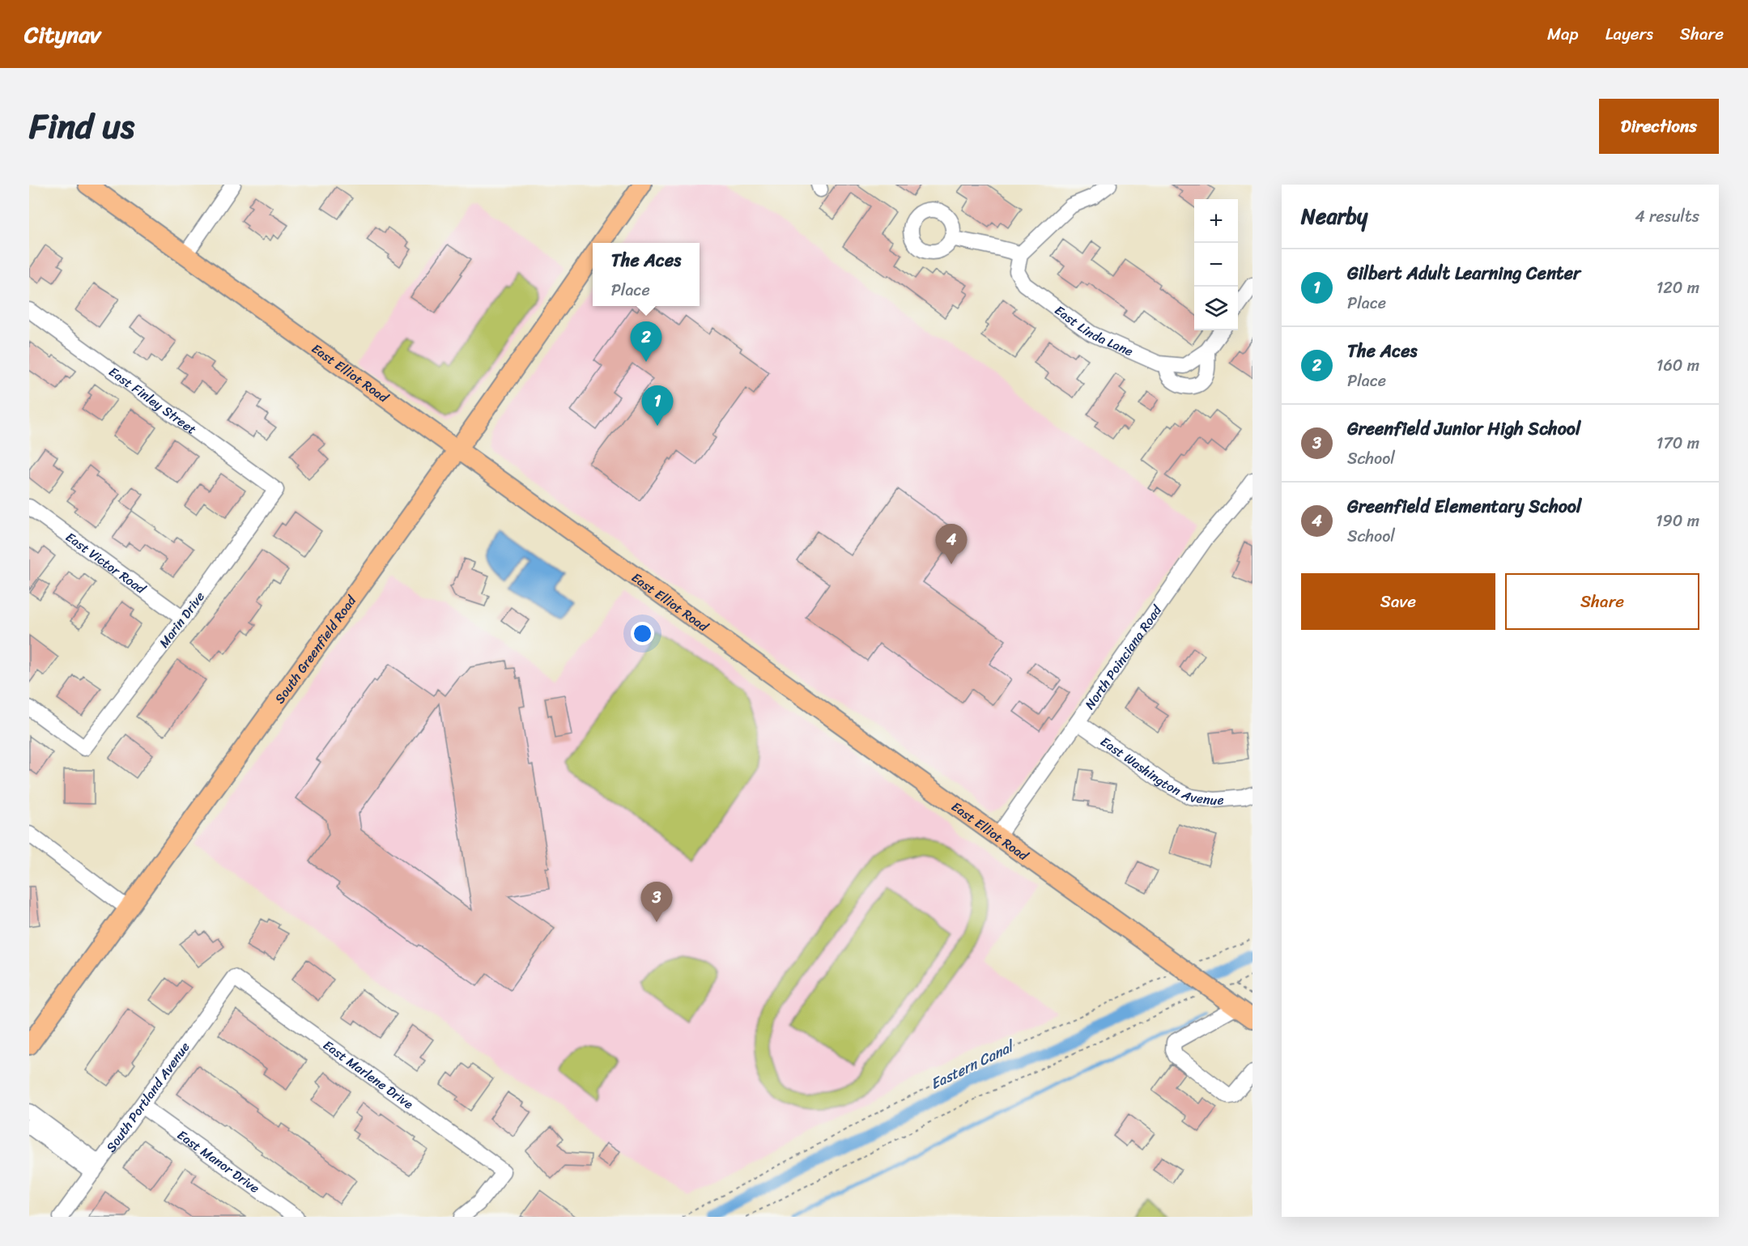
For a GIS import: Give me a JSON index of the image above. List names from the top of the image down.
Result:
{
  "streets": {
    "main road": ["East Elliot Road", "South Greenfield Road"],
    "street": [
      "East Linda Lane",
      "East Finley Street",
      "East Victor Road",
      "Marin Drive",
      "North Poinciana Road",
      "East Washington Avenue",
      "East Marlene Drive",
      "South Portland Avenue",
      "East Manor Drive"
    ]
  },
  "crossings": [
    ["East Elliot Road", "South Greenfield Road"],
    ["East Elliot Road", "North Poinciana Road"],
    ["East Finley Street", "Marin Drive"],
    ["East Victor Road", "Marin Drive"],
    ["North Poinciana Road", "East Washington Avenue"],
    ["East Marlene Drive", "South Portland Avenue"],
    ["South Portland Avenue", "East Manor Drive"]
  ],
  "water": ["Eastern Canal"],
  "page": {
    "header": "Citynav",
    "nav": ["Map", "Layers", "Share"],
    "title": "Find us",
    "buttons": [
      "Directions",
      ["Save", "Share"]
    ],
    "heading": ["Nearby", "4 results"],
    "map_buttons": ["+", "−"],
    "popup": ["The Aces", "Place"],
    "list": [
      {
        "mark": "1",
        "name": "Gilbert Adult Learning Center",
        "note": "Place",
        "value": "120 m"
      },
      {
        "mark": "2",
        "name": "The Aces",
        "note": "Place",
        "value": "160 m"
      },
      {
        "mark": "3",
        "name": "Greenfield Junior High School",
        "note": "School",
        "value": "170 m"
      },
      {
        "mark": "4",
        "name": "Greenfield Elementary School",
        "note": "School",
        "value": "190 m"
      }
    ],
    "pins": [
      "2",
      "1",
      "4",
      "3"
    ]
  }
}
